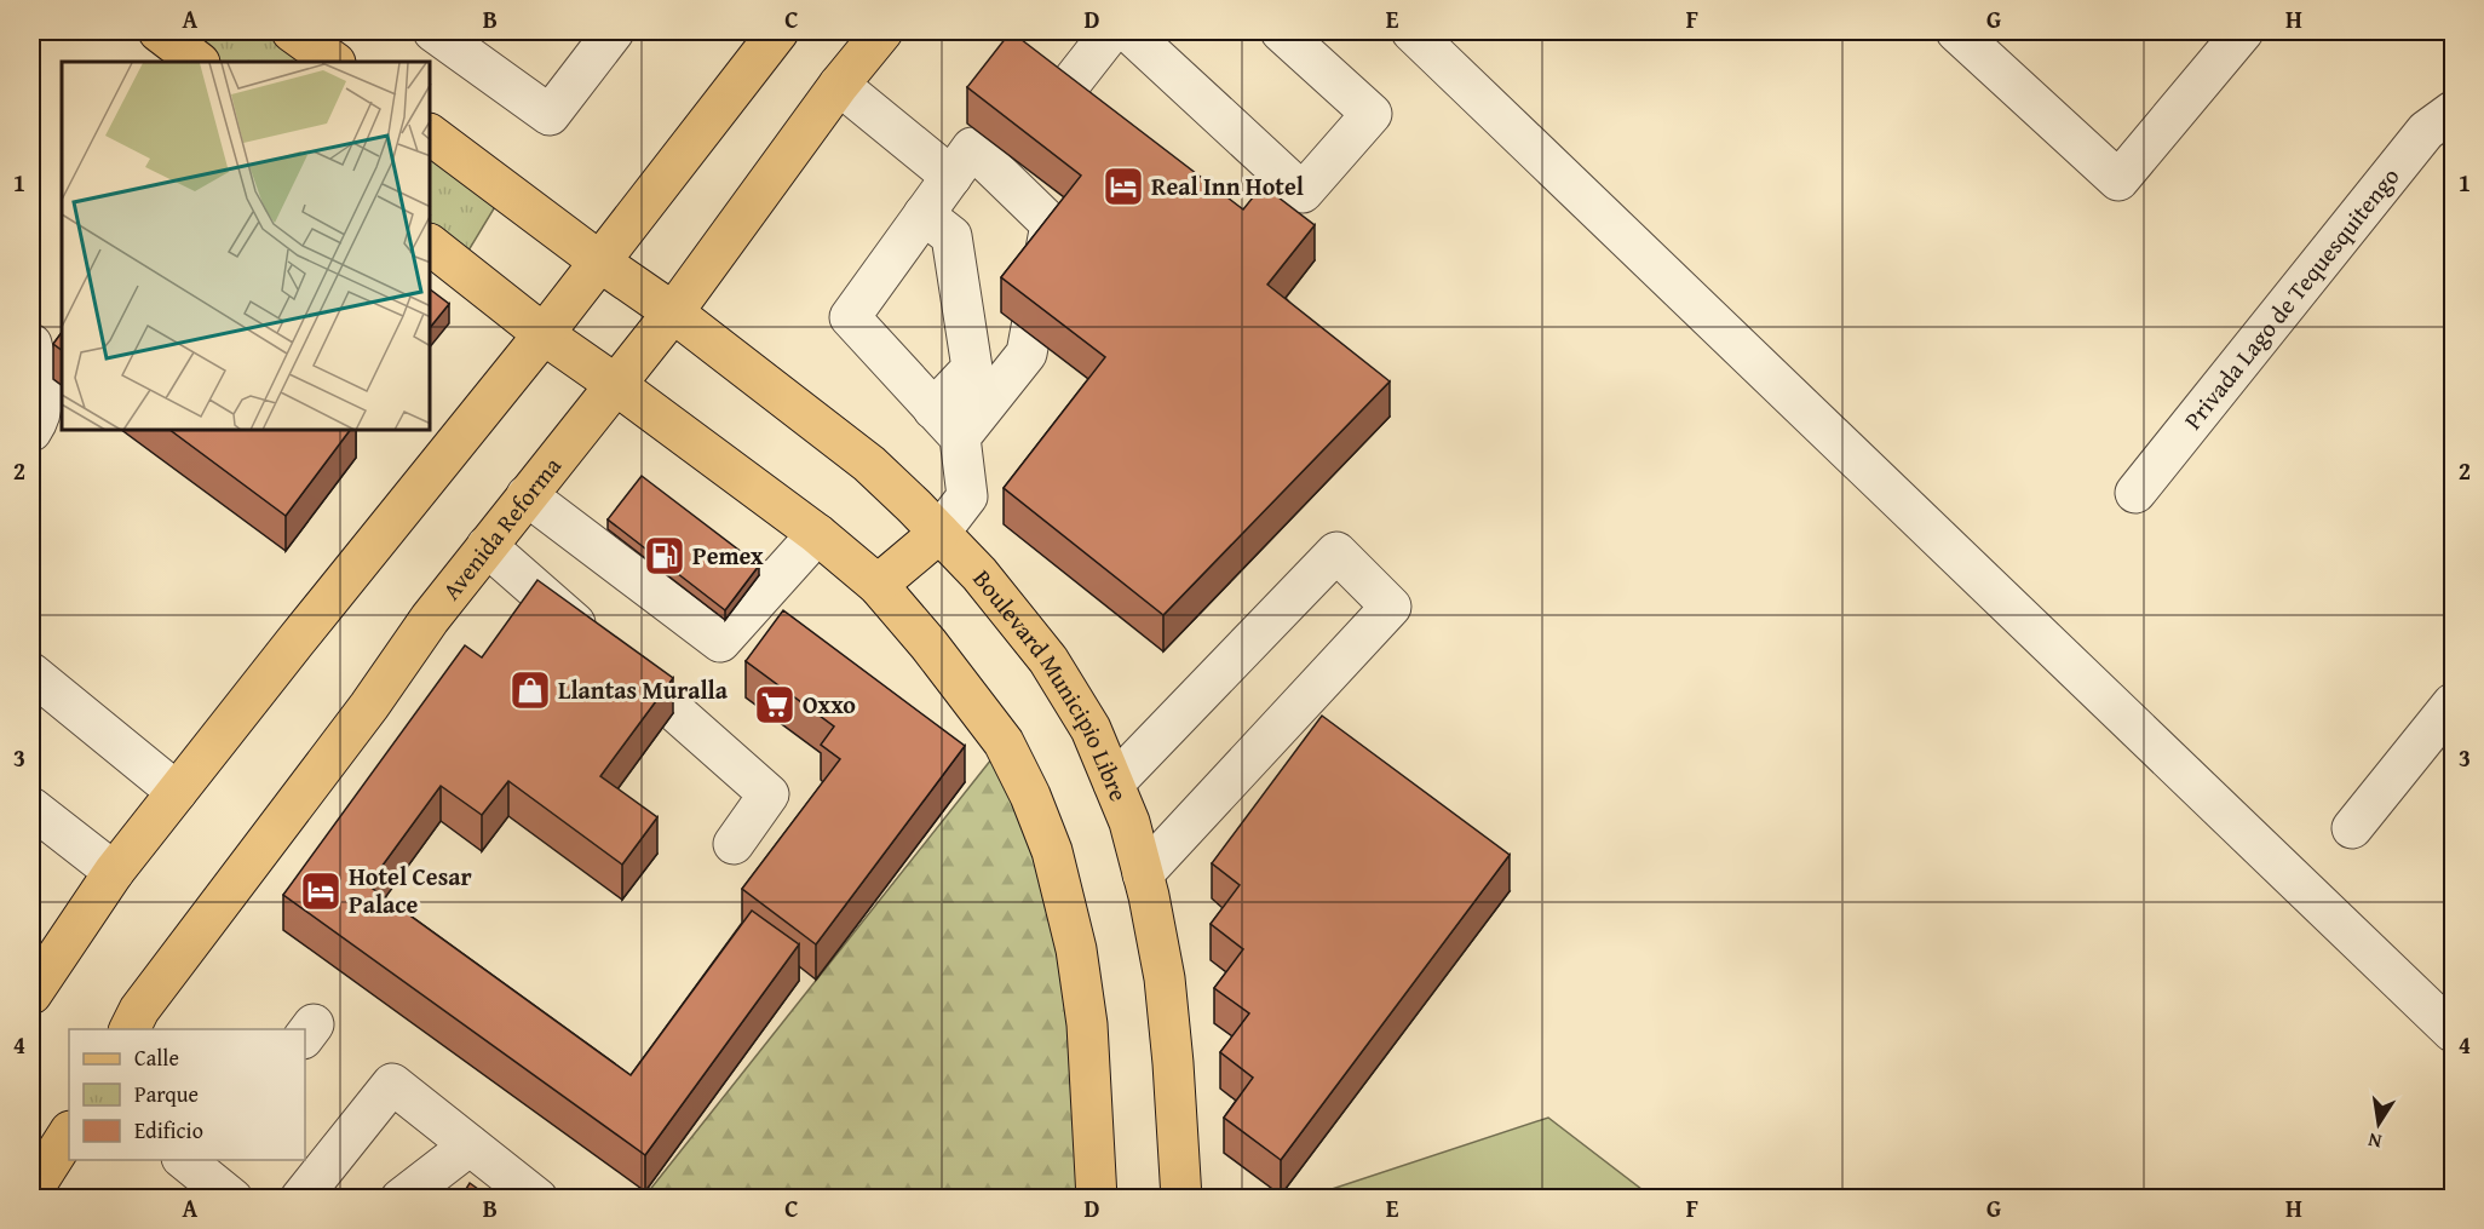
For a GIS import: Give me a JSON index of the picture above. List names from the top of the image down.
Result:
{
  "streets": {
    "main road": ["Avenida Reforma", "Boulevard Municipio Libre"],
    "street": ["Privada Lago de Tequesquitengo"]
  },
  "crossings": [
    ["Avenida Reforma", "Boulevard Municipio Libre"]
  ],
  "places": {
    "hotel": ["Real Inn Hotel", "Hotel Cesar Palace"],
    "fuel station": ["Pemex"],
    "shop": ["Llantas Muralla"],
    "supermarket": ["Oxxo"]
  },
  "legend": ["Calle", "Parque", "Edificio"],
  "north": "bottom",
  "grid": {
    "columns": [
      "A",
      "B",
      "C",
      "D",
      "E",
      "F",
      "G",
      "H"
    ],
    "rows": [
      "1",
      "2",
      "3",
      "4"
    ]
  }
}
